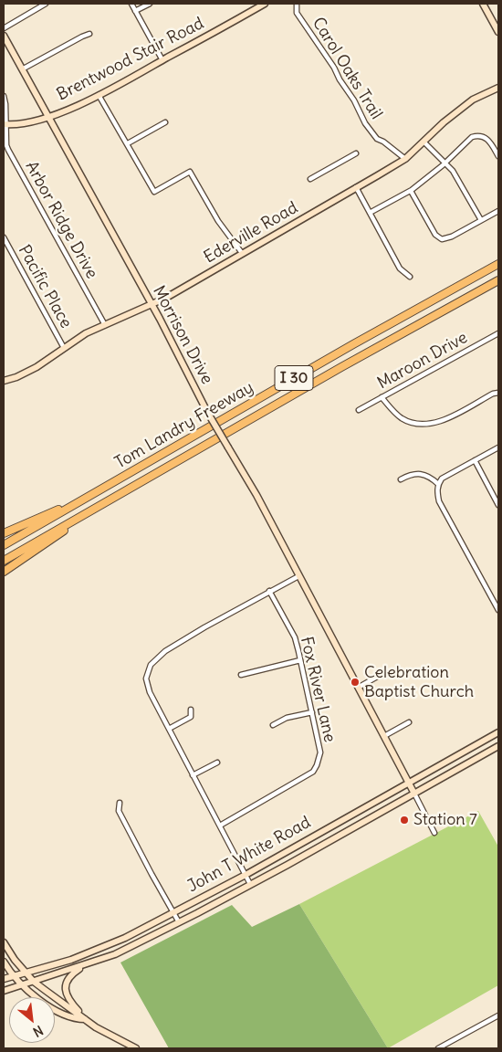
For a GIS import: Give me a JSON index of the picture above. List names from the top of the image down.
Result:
{
  "streets": {
    "highway": ["I 30", "Tom Landry Freeway"],
    "street": [
      "Brentwood Stair Road",
      "Carol Oaks Trail",
      "Arbor Ridge Drive",
      "Ederville Road",
      "Pacific Place",
      "Morrison Drive",
      "Maroon Drive",
      "Fox River Lane",
      "John T White Road"
    ]
  },
  "crossings": [
    ["Brentwood Stair Road", "Arbor Ridge Drive"],
    ["Brentwood Stair Road", "Morrison Drive"],
    ["Carol Oaks Trail", "Ederville Road"],
    ["Arbor Ridge Drive", "Ederville Road"],
    ["Ederville Road", "Pacific Place"],
    ["Ederville Road", "Morrison Drive"],
    ["Morrison Drive", "John T White Road"]
  ],
  "places": ["Celebration Baptist Church", "Station 7"],
  "north": "bottom right"
}
